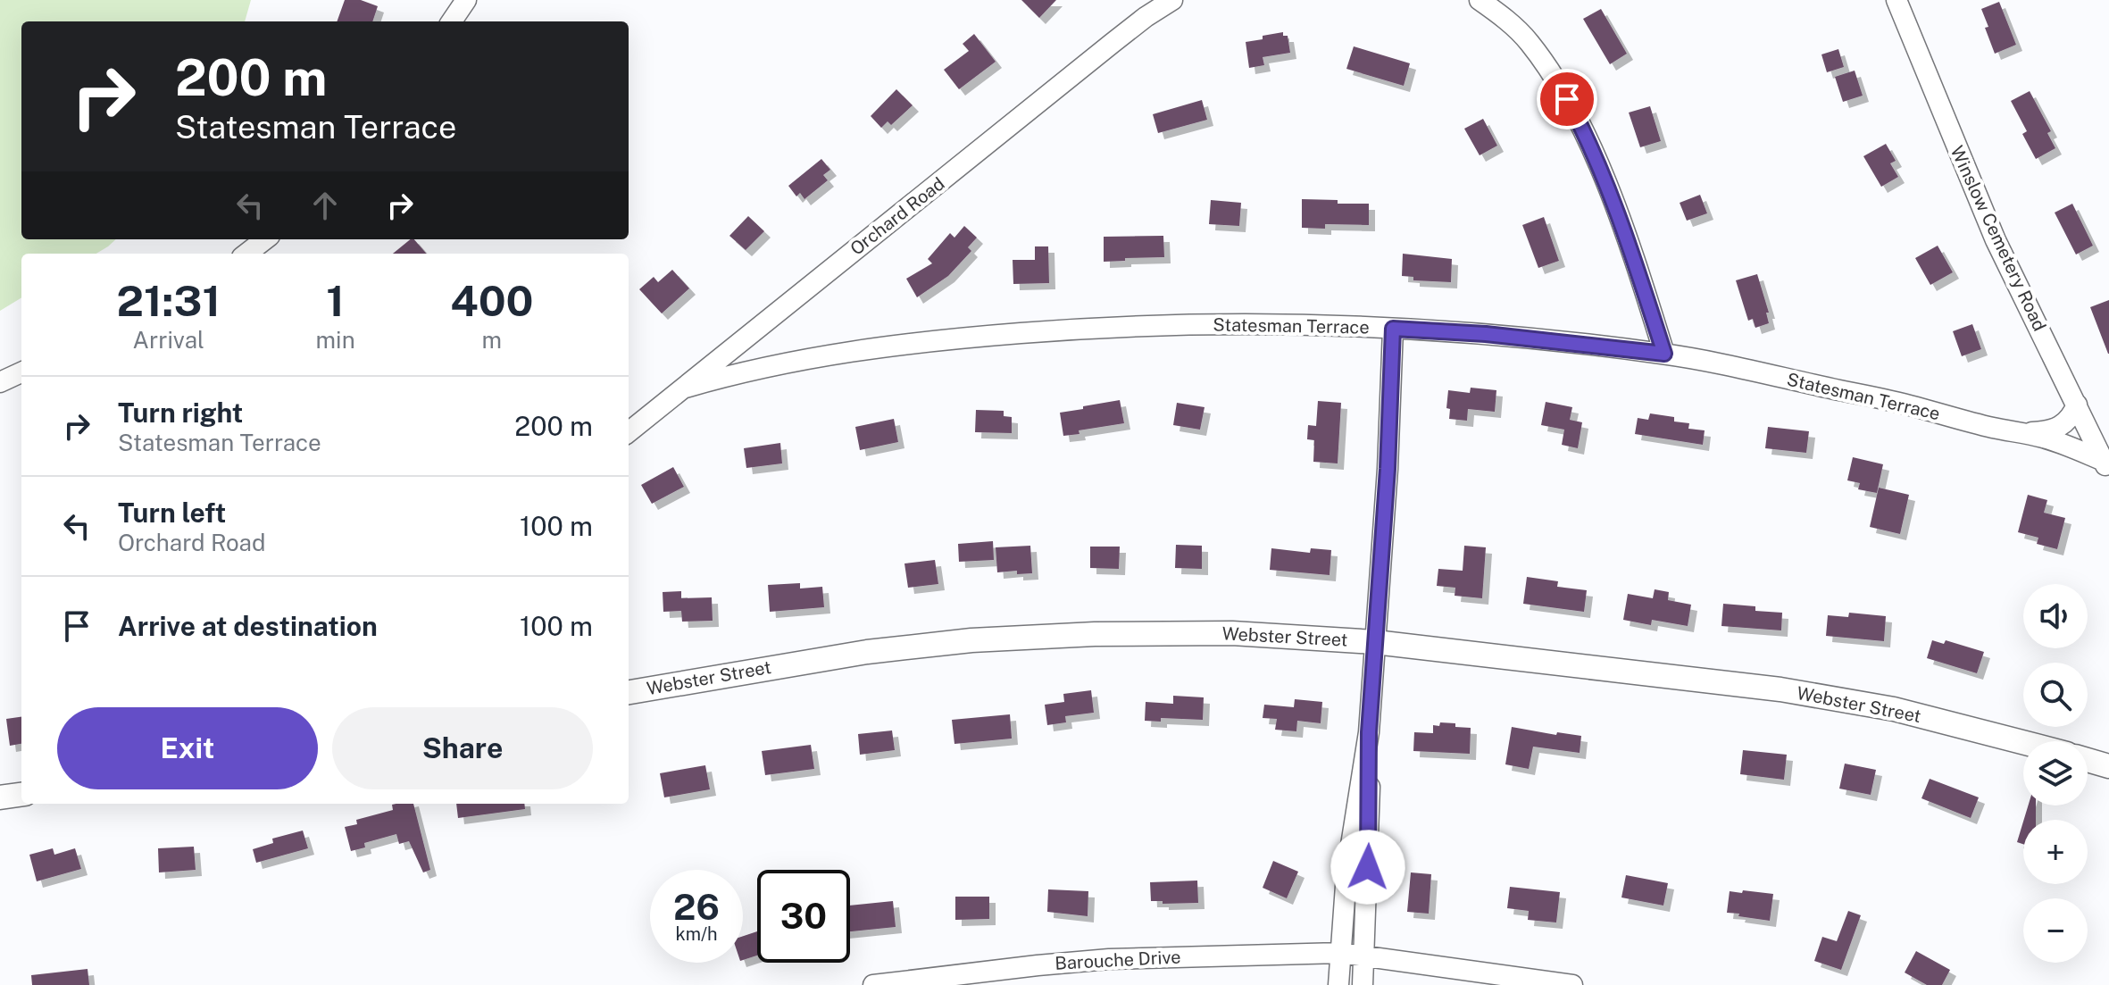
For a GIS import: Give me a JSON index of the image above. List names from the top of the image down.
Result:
{
  "streets": {
    "street": [
      "Orchard Road",
      "Winslow Cemetery Road",
      "Statesman Terrace",
      "Webster Street",
      "Barouche Drive"
    ]
  },
  "crossings": [
    ["Orchard Road", "Statesman Terrace"],
    ["Winslow Cemetery Road", "Statesman Terrace"]
  ],
  "page": {
    "turn": ["200 m", "Statesman Terrace"],
    "eta": [
      "21:31",
      "Arrival",
      "1",
      "min",
      "400",
      "m"
    ],
    "list": [
      {
        "name": "Turn right",
        "note": "Statesman Terrace",
        "value": "200 m"
      },
      {
        "name": "Turn left",
        "note": "Orchard Road",
        "value": "100 m"
      },
      {
        "name": "Arrive at destination",
        "value": "100 m"
      }
    ],
    "map_buttons": ["+", "−"],
    "buttons": ["Exit", "Share"],
    "speed": "26 km/h",
    "limit": "30"
  }
}
